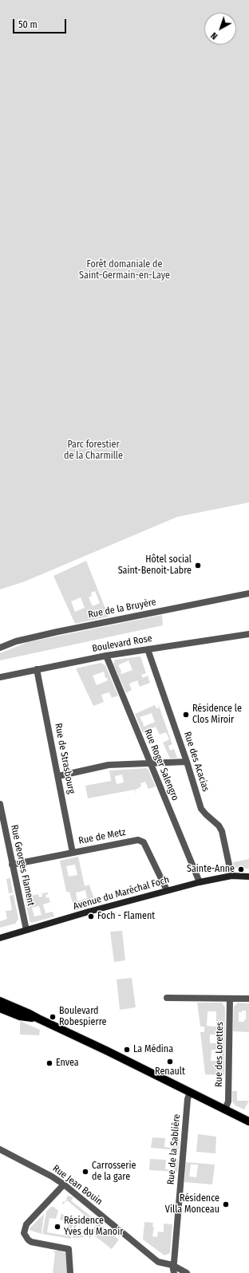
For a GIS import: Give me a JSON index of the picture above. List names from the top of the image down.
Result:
{
  "streets": {
    "street": [
      "Rue de la Bruyère",
      "Boulevard Rose",
      "Rue de Strasbourg",
      "Rue des Acacias",
      "Rue Roger Salengro",
      "Rue de Metz",
      "Rue Georges Flament",
      "Avenue du Maréchal Foch",
      "Rue des Lorettes",
      "Rue de la Sablière",
      "Rue Jean Bouin"
    ]
  },
  "crossings": [
    ["Boulevard Rose", "Rue de Strasbourg"],
    ["Boulevard Rose", "Rue des Acacias"],
    ["Boulevard Rose", "Rue Roger Salengro"],
    ["Rue de Strasbourg", "Rue de Metz"],
    ["Rue des Acacias", "Avenue du Maréchal Foch"],
    ["Rue Roger Salengro", "Avenue du Maréchal Foch"],
    ["Rue de Metz", "Rue Georges Flament"],
    ["Rue de Metz", "Avenue du Maréchal Foch"],
    ["Rue Georges Flament", "Avenue du Maréchal Foch"],
    ["Rue de la Sablière", "Rue Jean Bouin"]
  ],
  "parks": ["Forêt domaniale de Saint-Germain-en-Laye", "Parc forestier de la Charmille"],
  "places": [
    "Hôtel social Saint-Benoit-Labre",
    "Résidence le Clos Miroir",
    "Sainte-Anne",
    "Foch - Flament",
    "Boulevard Robespierre",
    "La Médina",
    "Renault",
    "Envea",
    "Carrosserie de la gare",
    "Résidence Villa Monceau",
    "Résidence Yves du Manoir"
  ],
  "scale_bar": "50 m",
  "north": "bottom left"
}
